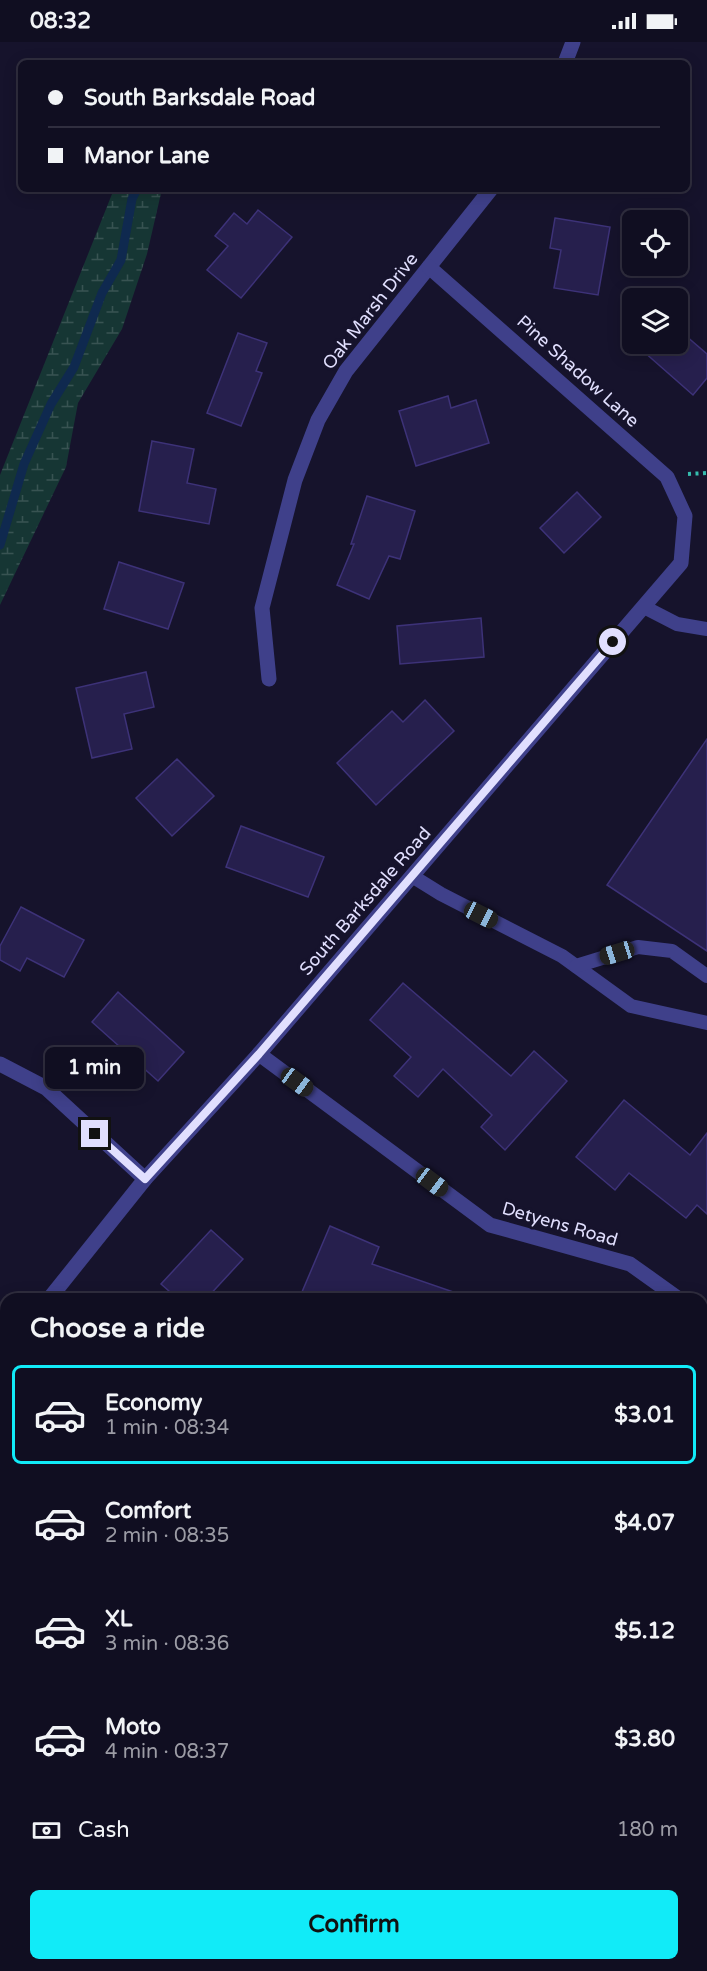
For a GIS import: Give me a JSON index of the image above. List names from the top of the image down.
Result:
{
  "streets": {
    "street": [
      "Oak Marsh Drive",
      "Pine Shadow Lane",
      "South Barksdale Road",
      "Detyens Road"
    ]
  },
  "crossings": [
    ["Oak Marsh Drive", "Pine Shadow Lane"],
    ["Pine Shadow Lane", "South Barksdale Road"],
    ["South Barksdale Road", "Detyens Road"]
  ],
  "page": {
    "status": "08:32",
    "banner": ["South Barksdale Road", "Manor Lane"],
    "bubble": "1 min",
    "heading": "Choose a ride",
    "list": [
      {
        "name": "Economy",
        "note": "1 min · 08:34",
        "value": "$3.01"
      },
      {
        "name": "Comfort",
        "note": "2 min · 08:35",
        "value": "$4.07"
      },
      {
        "name": "XL",
        "note": "3 min · 08:36",
        "value": "$5.12"
      },
      {
        "name": "Moto",
        "note": "4 min · 08:37",
        "value": "$3.80"
      }
    ],
    "pay": ["Cash", "180 m"],
    "buttons": "Confirm"
  }
}
